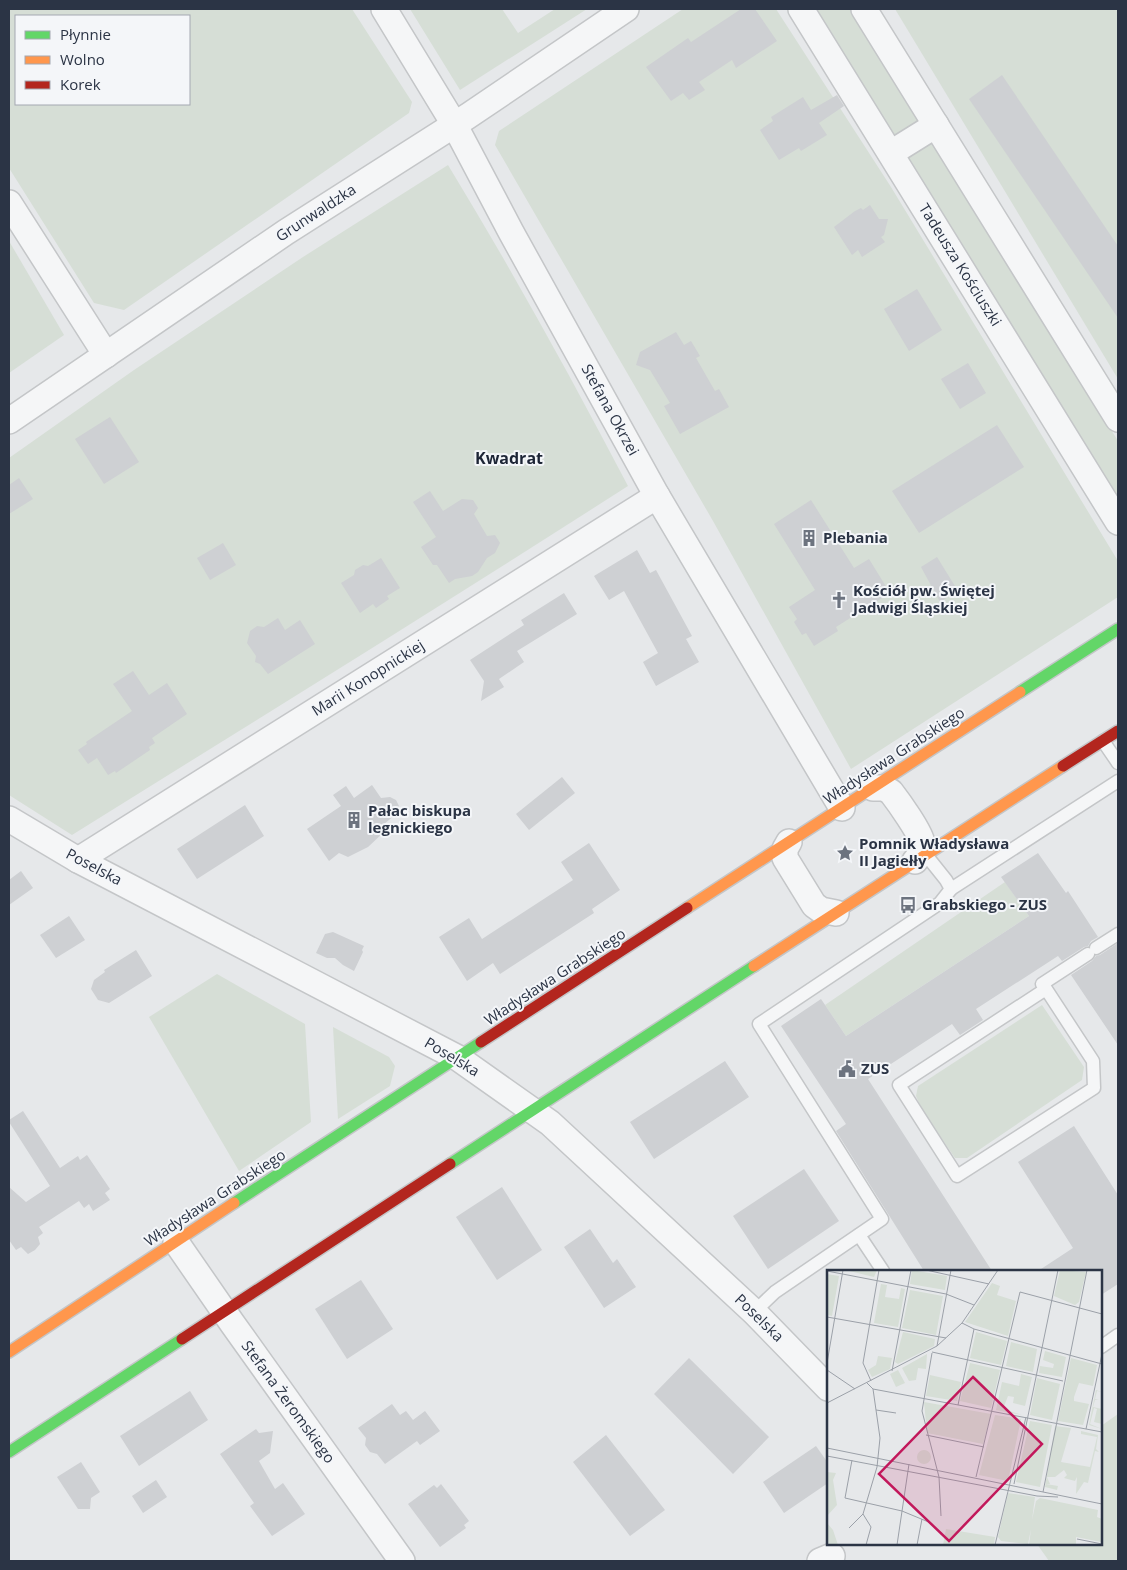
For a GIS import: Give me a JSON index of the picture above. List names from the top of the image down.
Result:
{
  "streets": {
    "street": [
      "Grunwaldzka",
      "Tadeusza Kościuszki",
      "Stefana Okrzei",
      "Marii Konopnickiej",
      "Władysława Grabskiego",
      "Poselska",
      "Stefana Żeromskiego"
    ]
  },
  "crossings": [
    ["Grunwaldzka", "Stefana Okrzei"],
    ["Stefana Okrzei", "Marii Konopnickiej"],
    ["Stefana Okrzei", "Władysława Grabskiego"],
    ["Marii Konopnickiej", "Poselska"],
    ["Władysława Grabskiego", "Poselska"],
    ["Władysława Grabskiego", "Stefana Żeromskiego"]
  ],
  "districts": ["Kwadrat"],
  "places": {
    "building": ["Plebania", "Pałac biskupa legnickiego"],
    "church": ["Kościół pw. Świętej Jadwigi Śląskiej"],
    "place": ["Pomnik Władysława II Jagiełły"],
    "bus stop": ["Grabskiego - ZUS"],
    "public building": ["ZUS"]
  },
  "legend": ["Płynnie", "Wolno", "Korek"]
}
